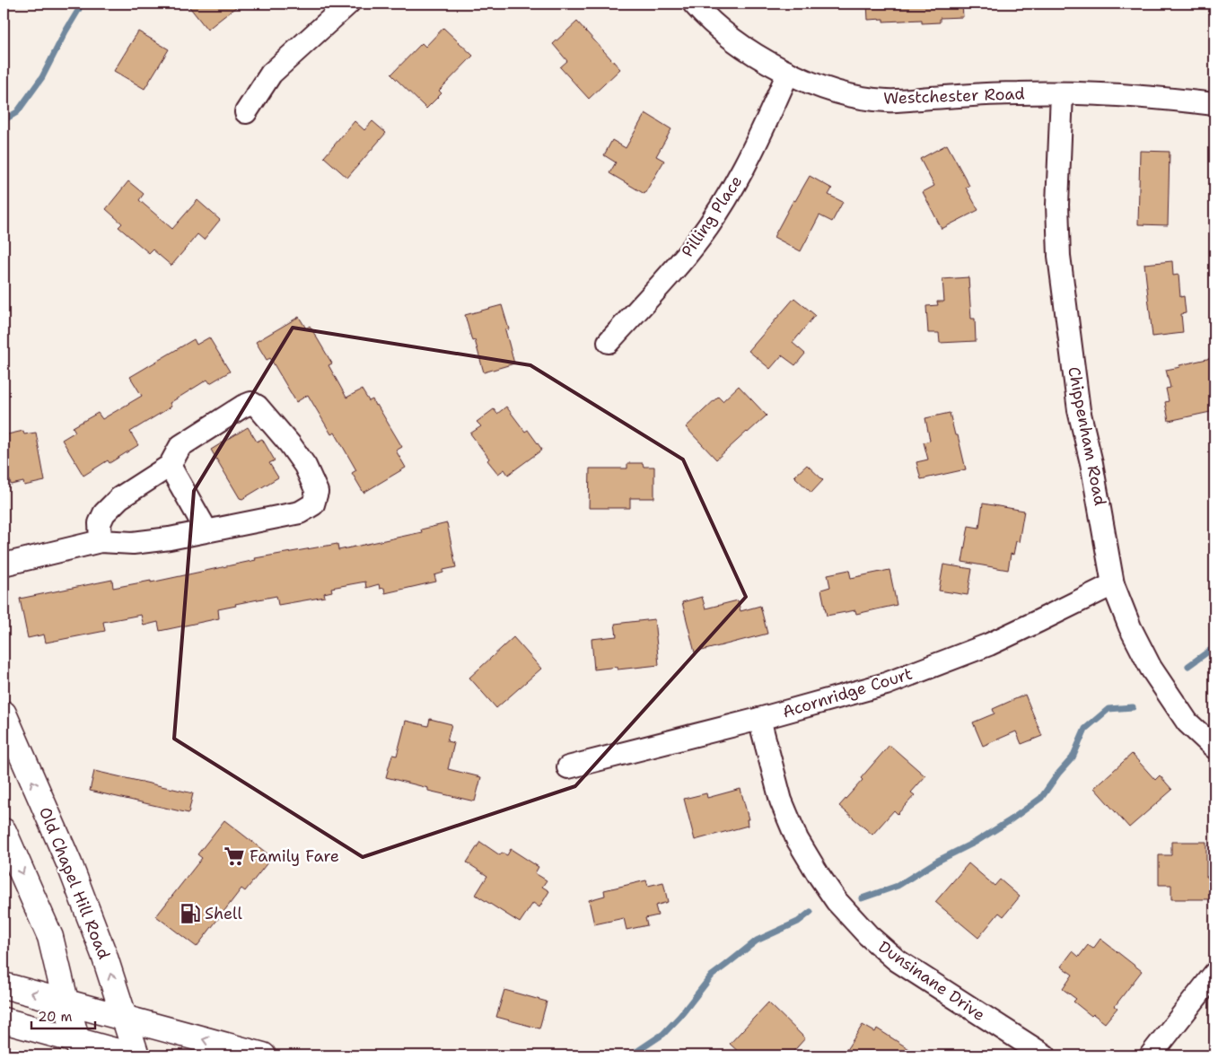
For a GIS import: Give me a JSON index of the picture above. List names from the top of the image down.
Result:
{
  "streets": {
    "main road": ["Old Chapel Hill Road"],
    "street": [
      "Westchester Road",
      "Pilling Place",
      "Chippenham Road",
      "Acornridge Court",
      "Dunsinane Drive"
    ]
  },
  "crossings": [
    ["Westchester Road", "Pilling Place"],
    ["Westchester Road", "Chippenham Road"],
    ["Chippenham Road", "Acornridge Court"],
    ["Acornridge Court", "Dunsinane Drive"]
  ],
  "places": {
    "supermarket": ["Family Fare"],
    "fuel station": ["Shell"]
  },
  "scale_bar": "20 m"
}
